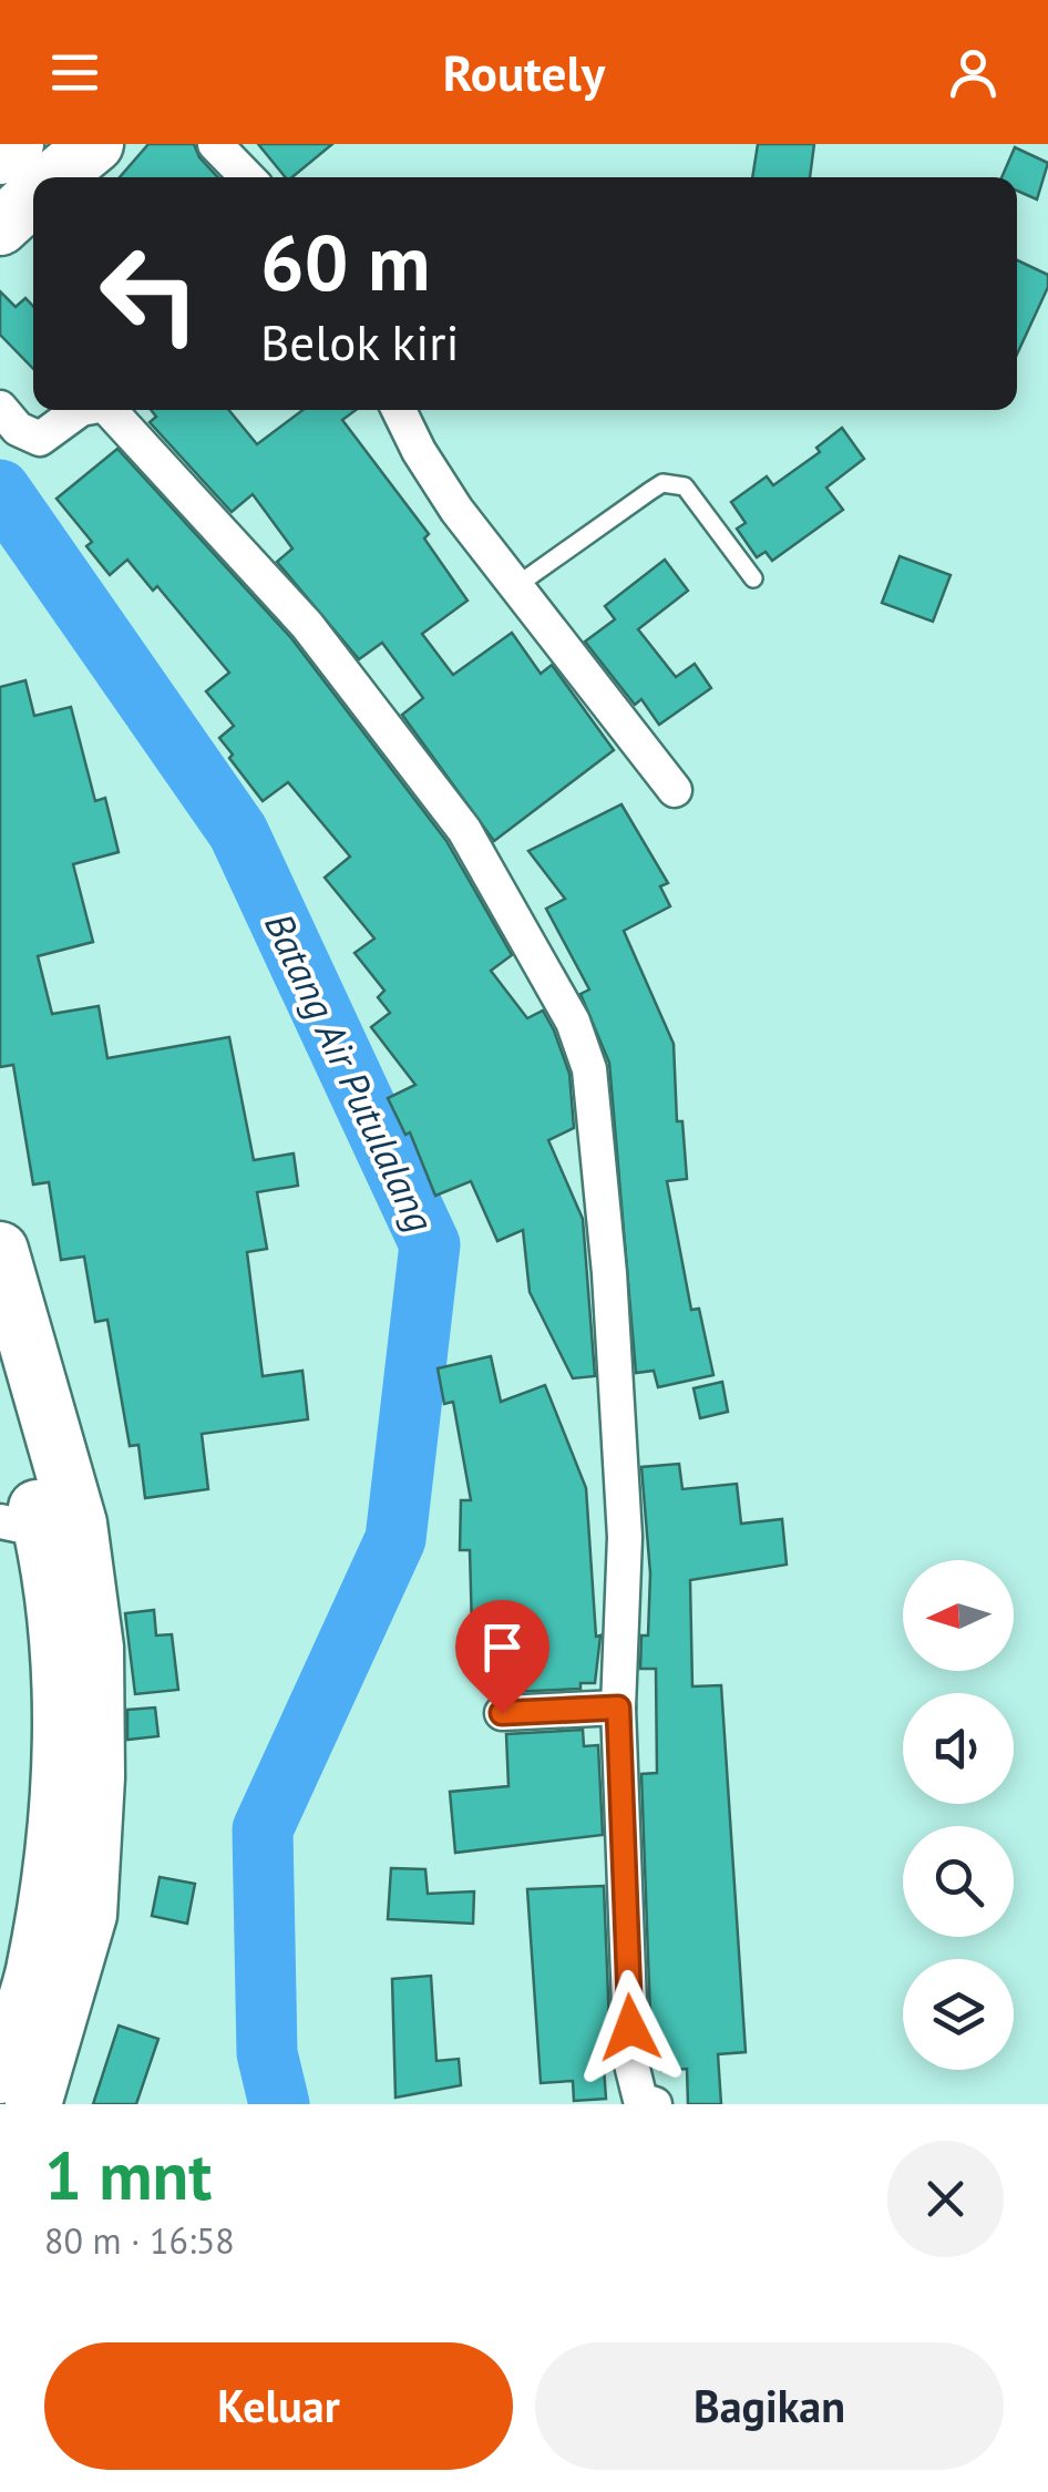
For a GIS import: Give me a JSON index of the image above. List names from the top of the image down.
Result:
{
  "water": ["Batang Air Putulalang"],
  "north": "left",
  "page": {
    "header": "Routely",
    "turn": ["60 m", "Belok kiri"],
    "heading": ["1 mnt", "80 m · 16:58"],
    "buttons": ["Keluar", "Bagikan"]
  }
}
